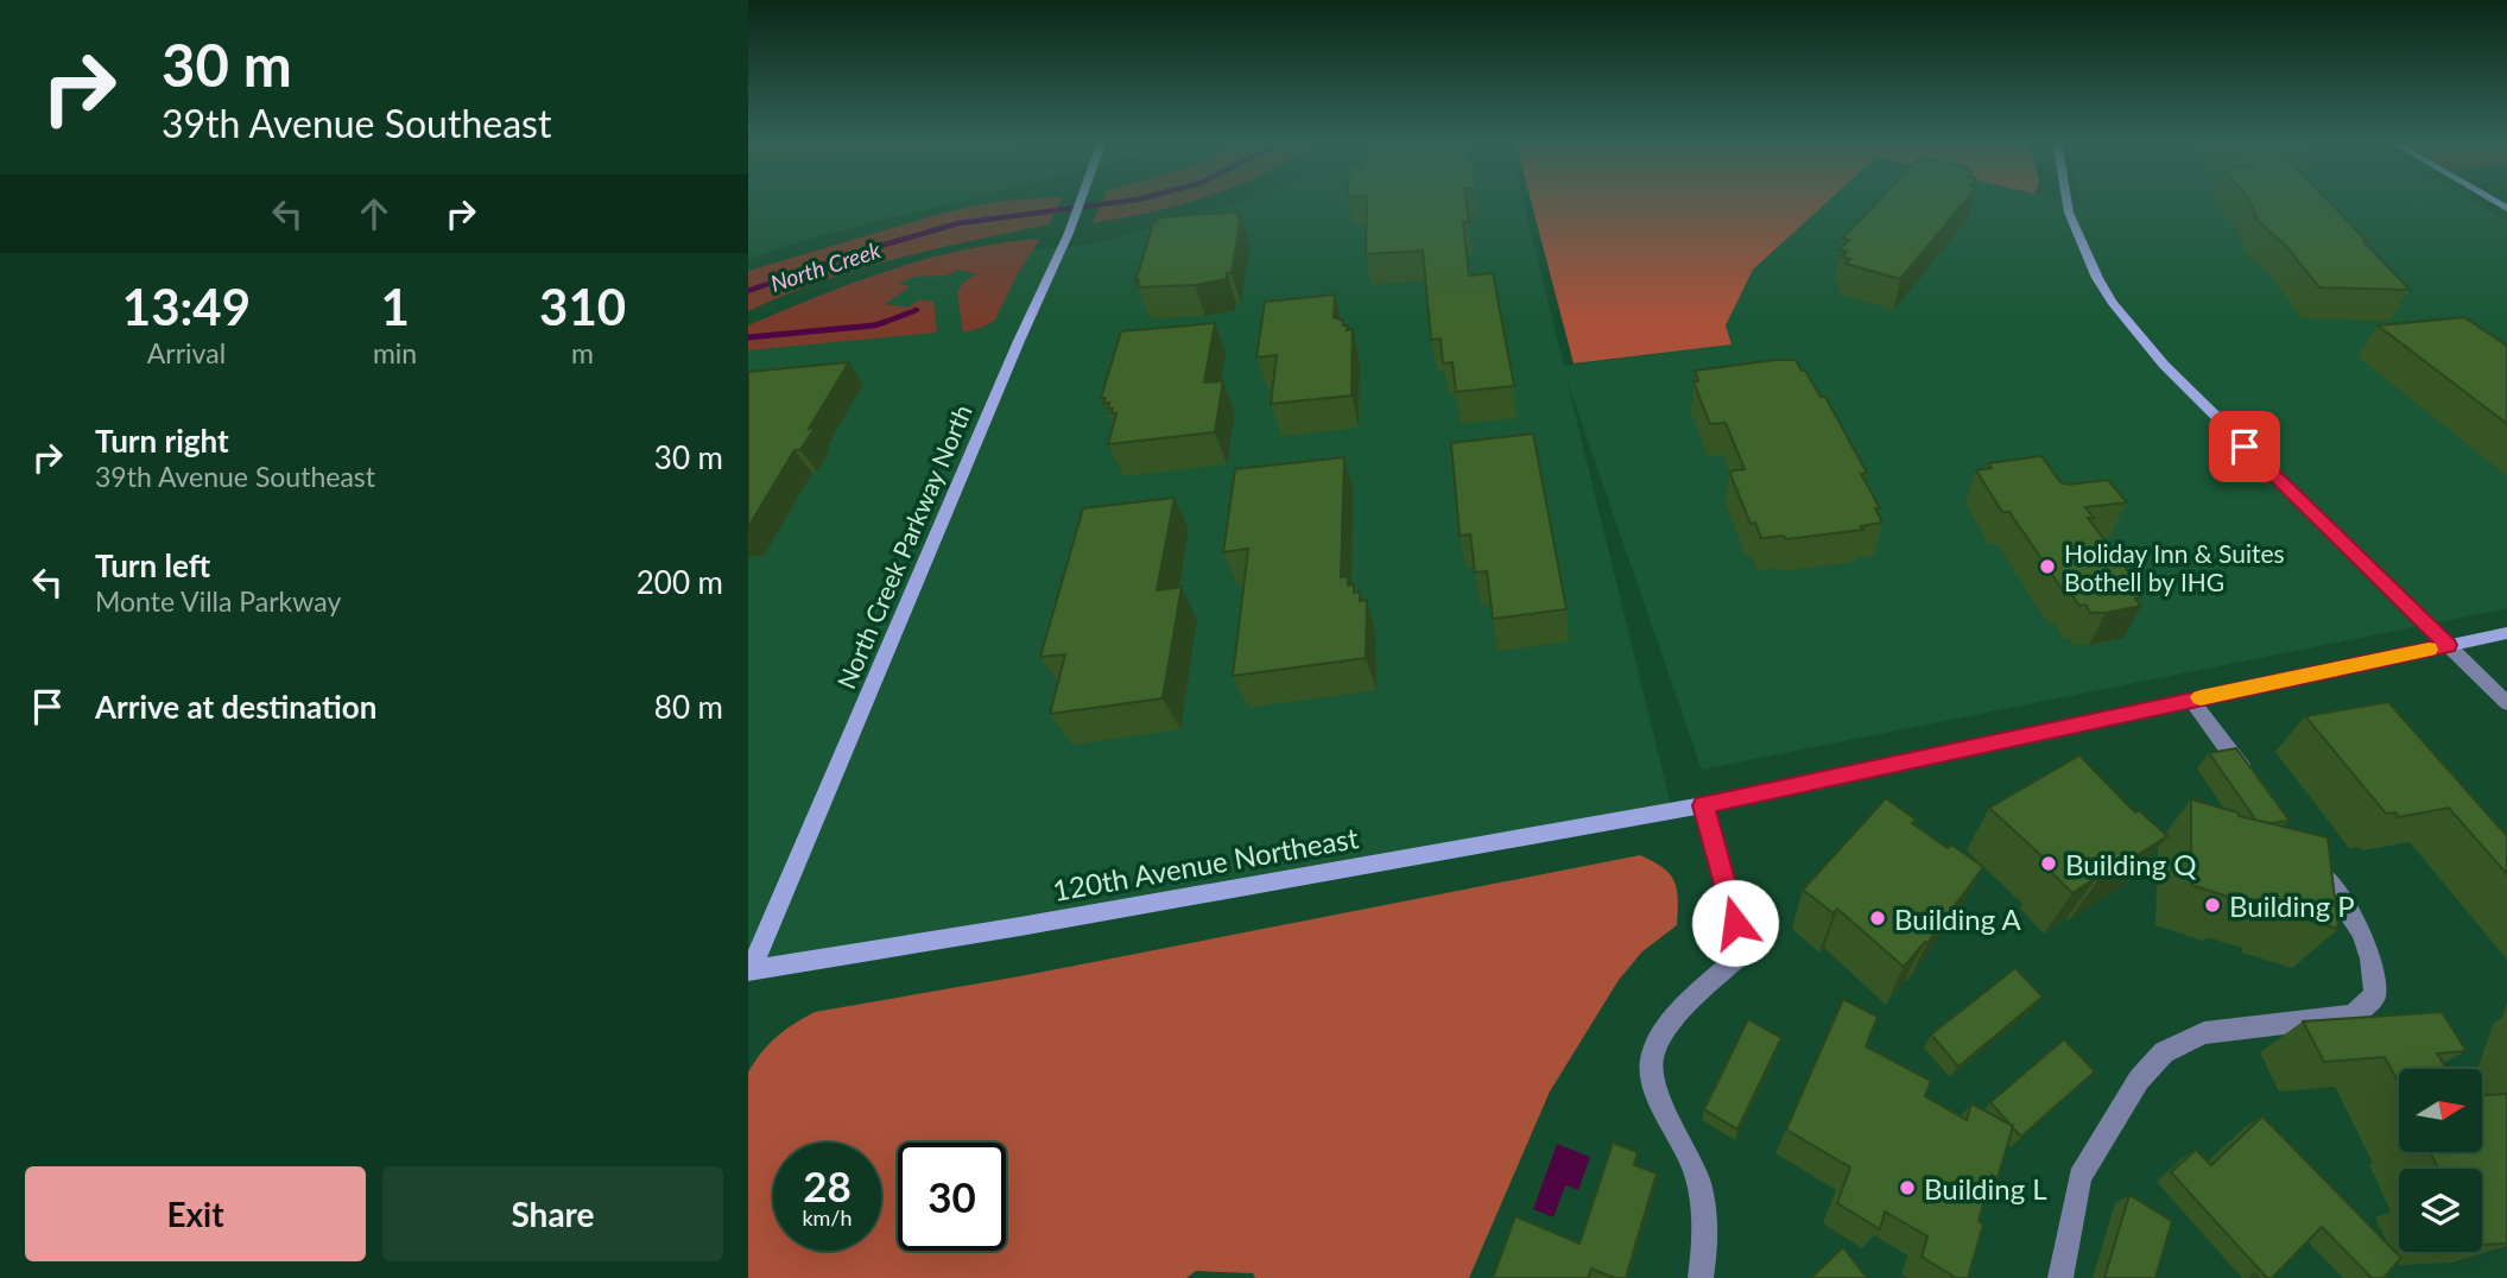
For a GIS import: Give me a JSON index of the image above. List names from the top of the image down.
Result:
{
  "streets": {
    "street": ["North Creek Parkway North", "120th Avenue Northeast"]
  },
  "crossings": [
    ["North Creek Parkway North", "120th Avenue Northeast"]
  ],
  "water": ["North Creek"],
  "places": [
    "Holiday Inn & Suites Bothell by IHG",
    "Building Q",
    "Building P",
    "Building A",
    "Building L"
  ],
  "north": "right",
  "page": {
    "turn": ["30 m", "39th Avenue Southeast"],
    "eta": [
      "13:49",
      "Arrival",
      "1",
      "min",
      "310",
      "m"
    ],
    "list": [
      {
        "name": "Turn right",
        "note": "39th Avenue Southeast",
        "value": "30 m"
      },
      {
        "name": "Turn left",
        "note": "Monte Villa Parkway",
        "value": "200 m"
      },
      {
        "name": "Arrive at destination",
        "value": "80 m"
      }
    ],
    "speed": "28 km/h",
    "limit": "30",
    "buttons": ["Exit", "Share"]
  }
}
